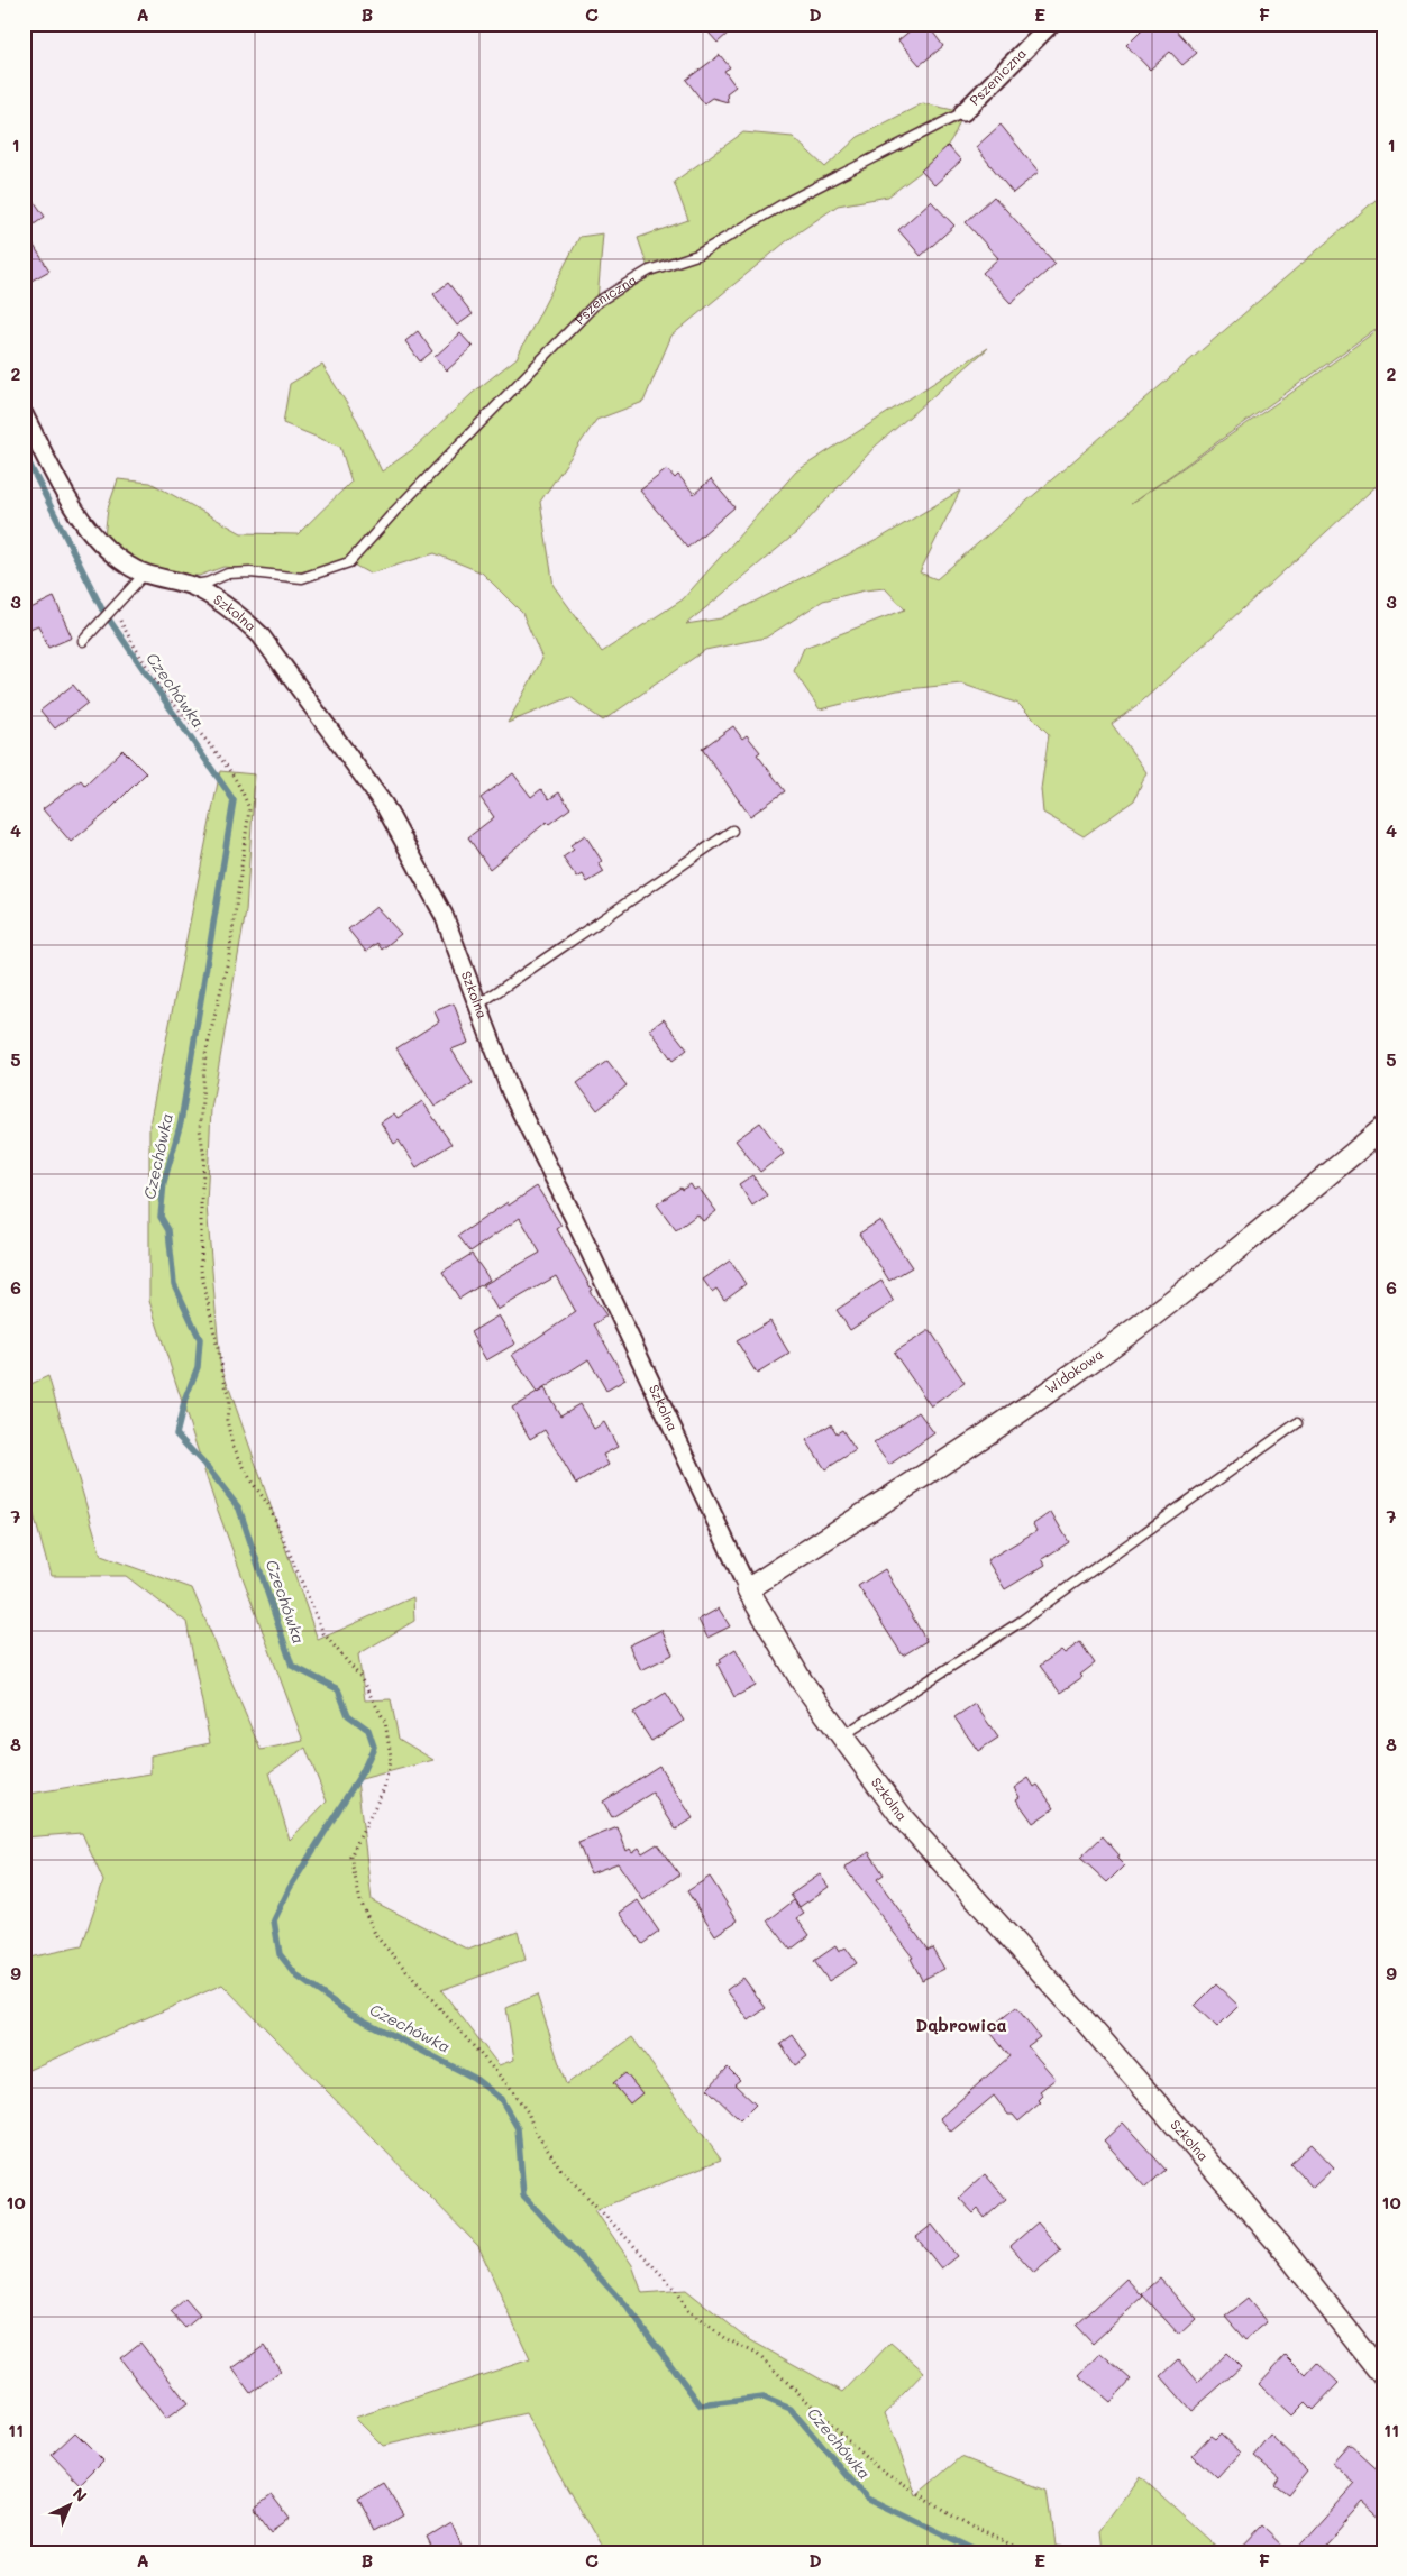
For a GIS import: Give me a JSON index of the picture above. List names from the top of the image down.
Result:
{
  "streets": {
    "street": ["Pszeniczna", "Szkolna", "Widokowa"]
  },
  "crossings": [
    ["Pszeniczna", "Szkolna"],
    ["Szkolna", "Widokowa"]
  ],
  "districts": ["Dąbrowica"],
  "water": ["Czechówka"],
  "north": "top right",
  "grid": {
    "columns": [
      "A",
      "B",
      "C",
      "D",
      "E",
      "F"
    ],
    "rows": [
      "1",
      "2",
      "3",
      "4",
      "5",
      "6",
      "7",
      "8",
      "9",
      "10",
      "11"
    ]
  }
}
